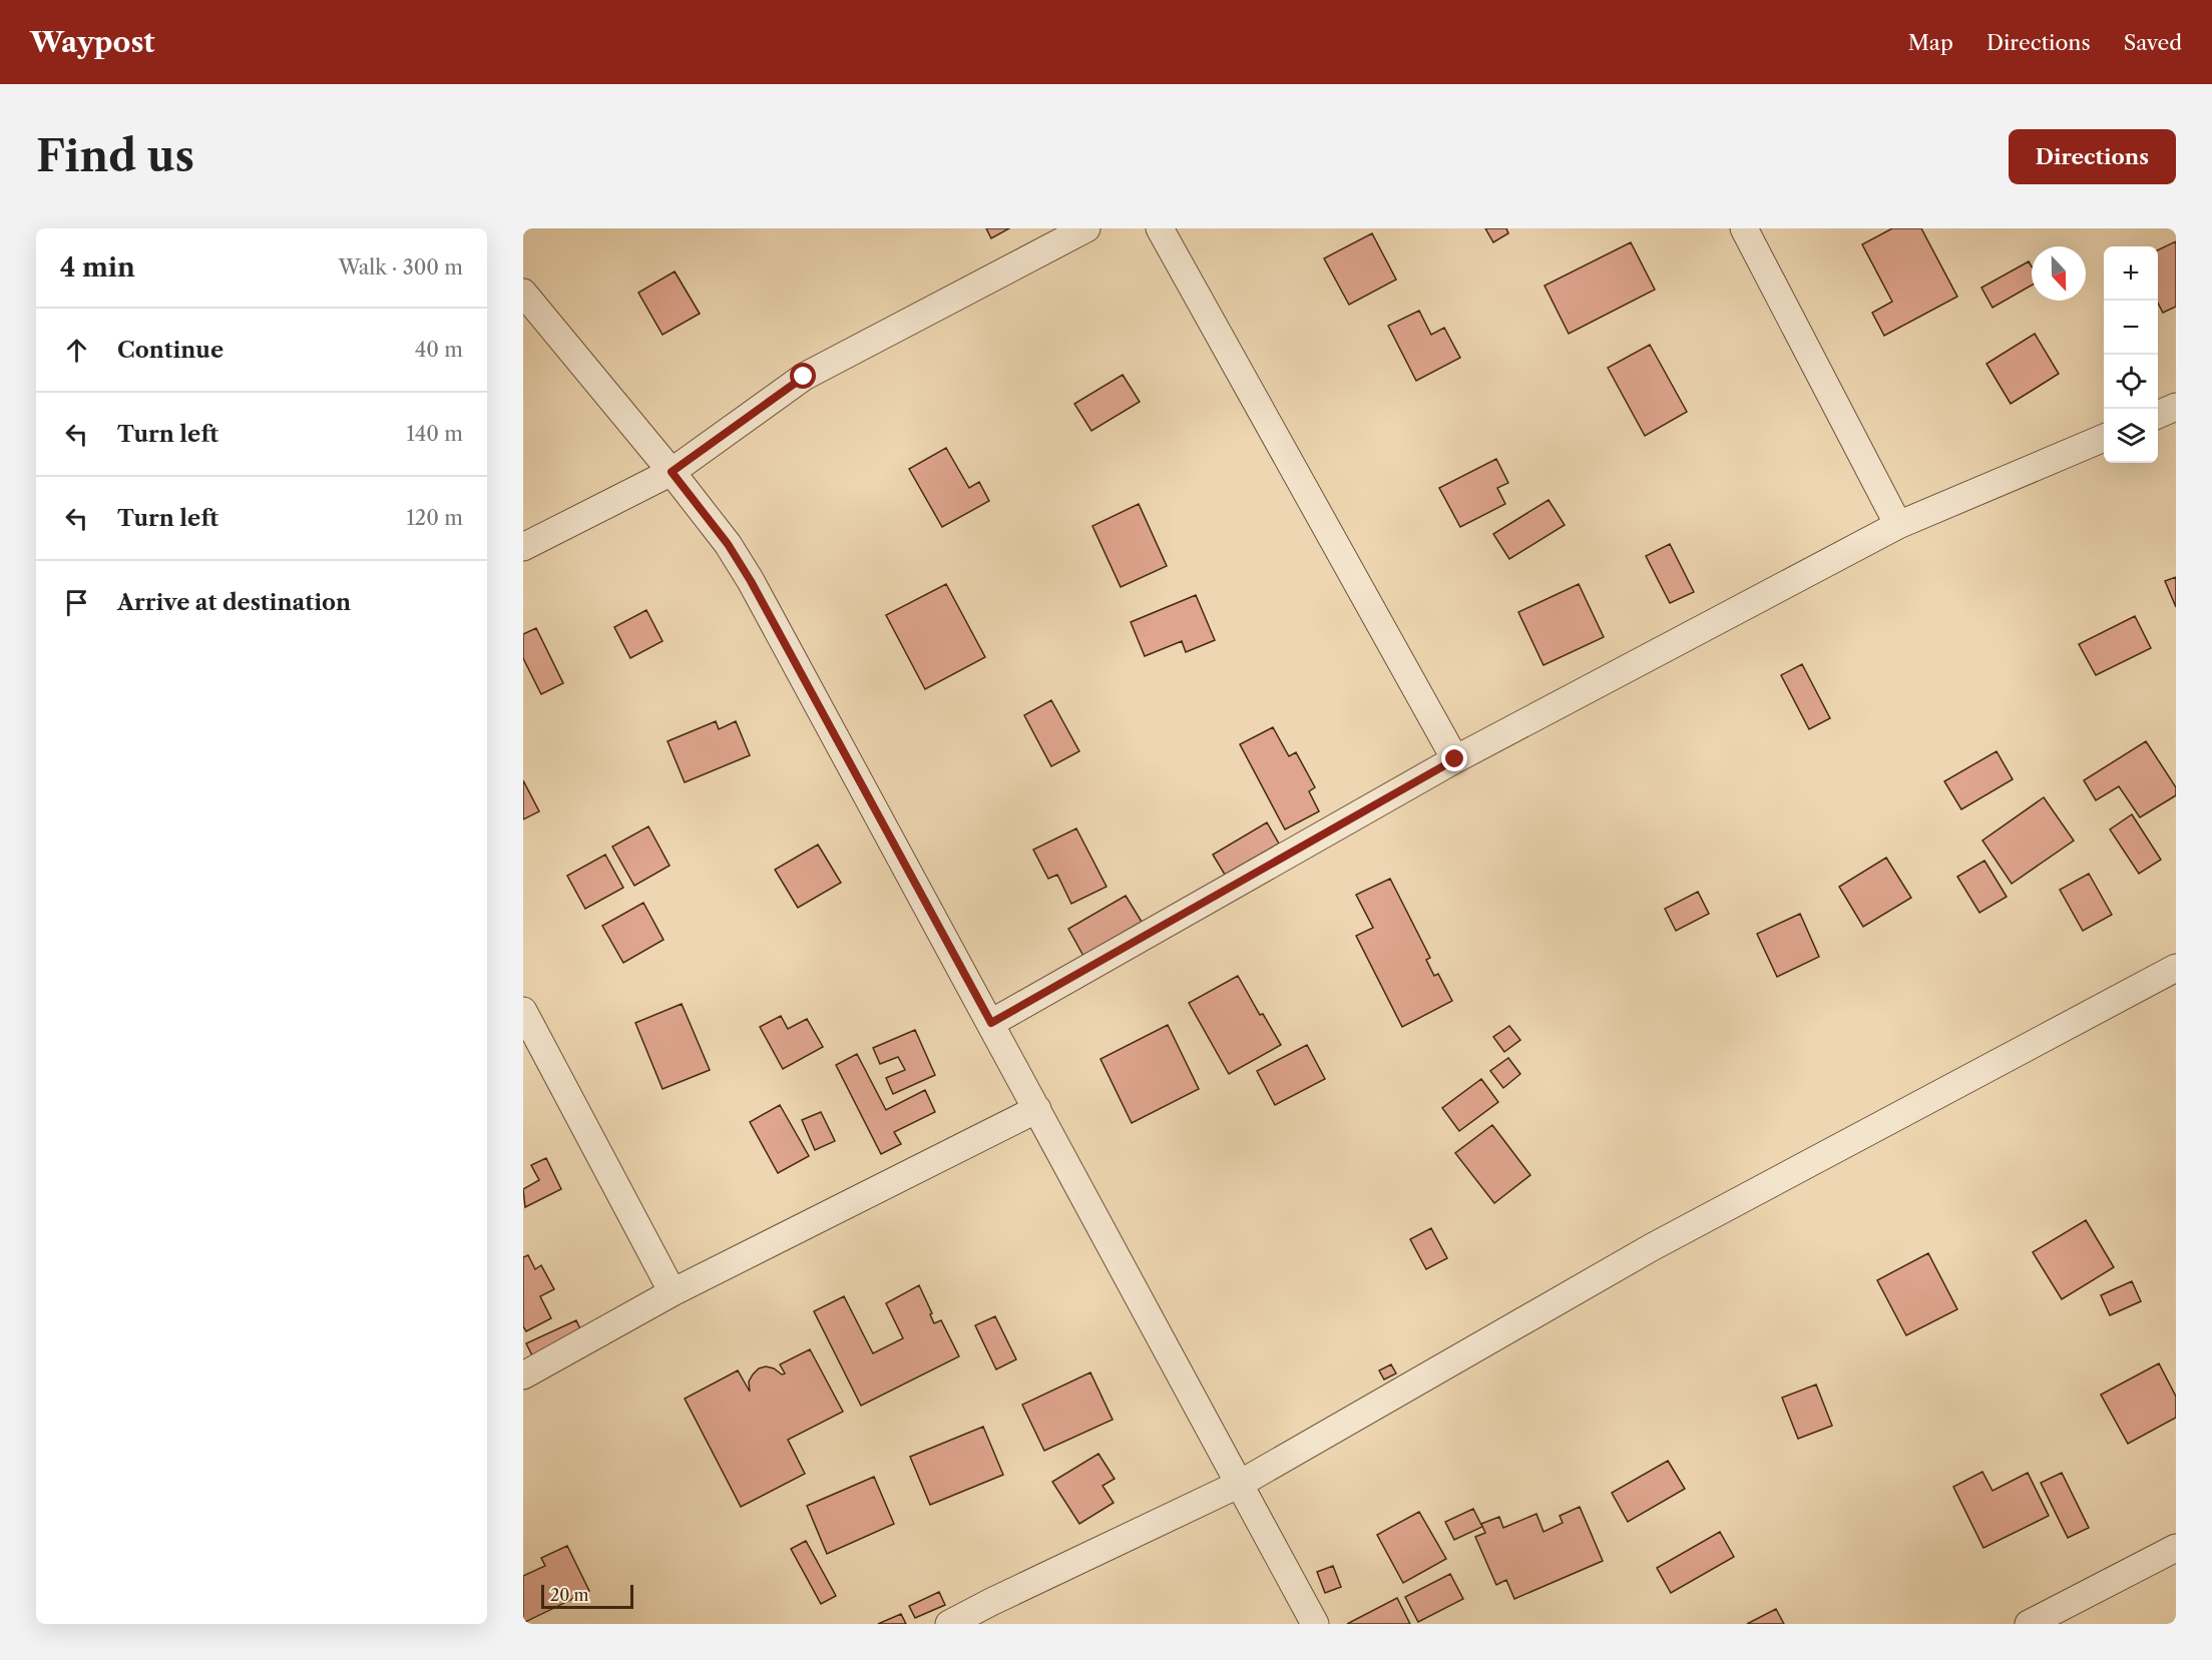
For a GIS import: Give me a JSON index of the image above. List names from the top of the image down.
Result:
{
  "scale_bar": "20 m",
  "north": "bottom",
  "page": {
    "header": "Waypost",
    "nav": ["Map", "Directions", "Saved"],
    "buttons": "Directions",
    "title": "Find us",
    "heading": ["4 min", "Walk · 300 m"],
    "map_buttons": ["+", "−"],
    "list": [
      ["Continue", "40 m"],
      ["Turn left", "140 m"],
      ["Turn left", "120 m"],
      "Arrive at destination"
    ],
    "scale": "20 m"
  }
}
